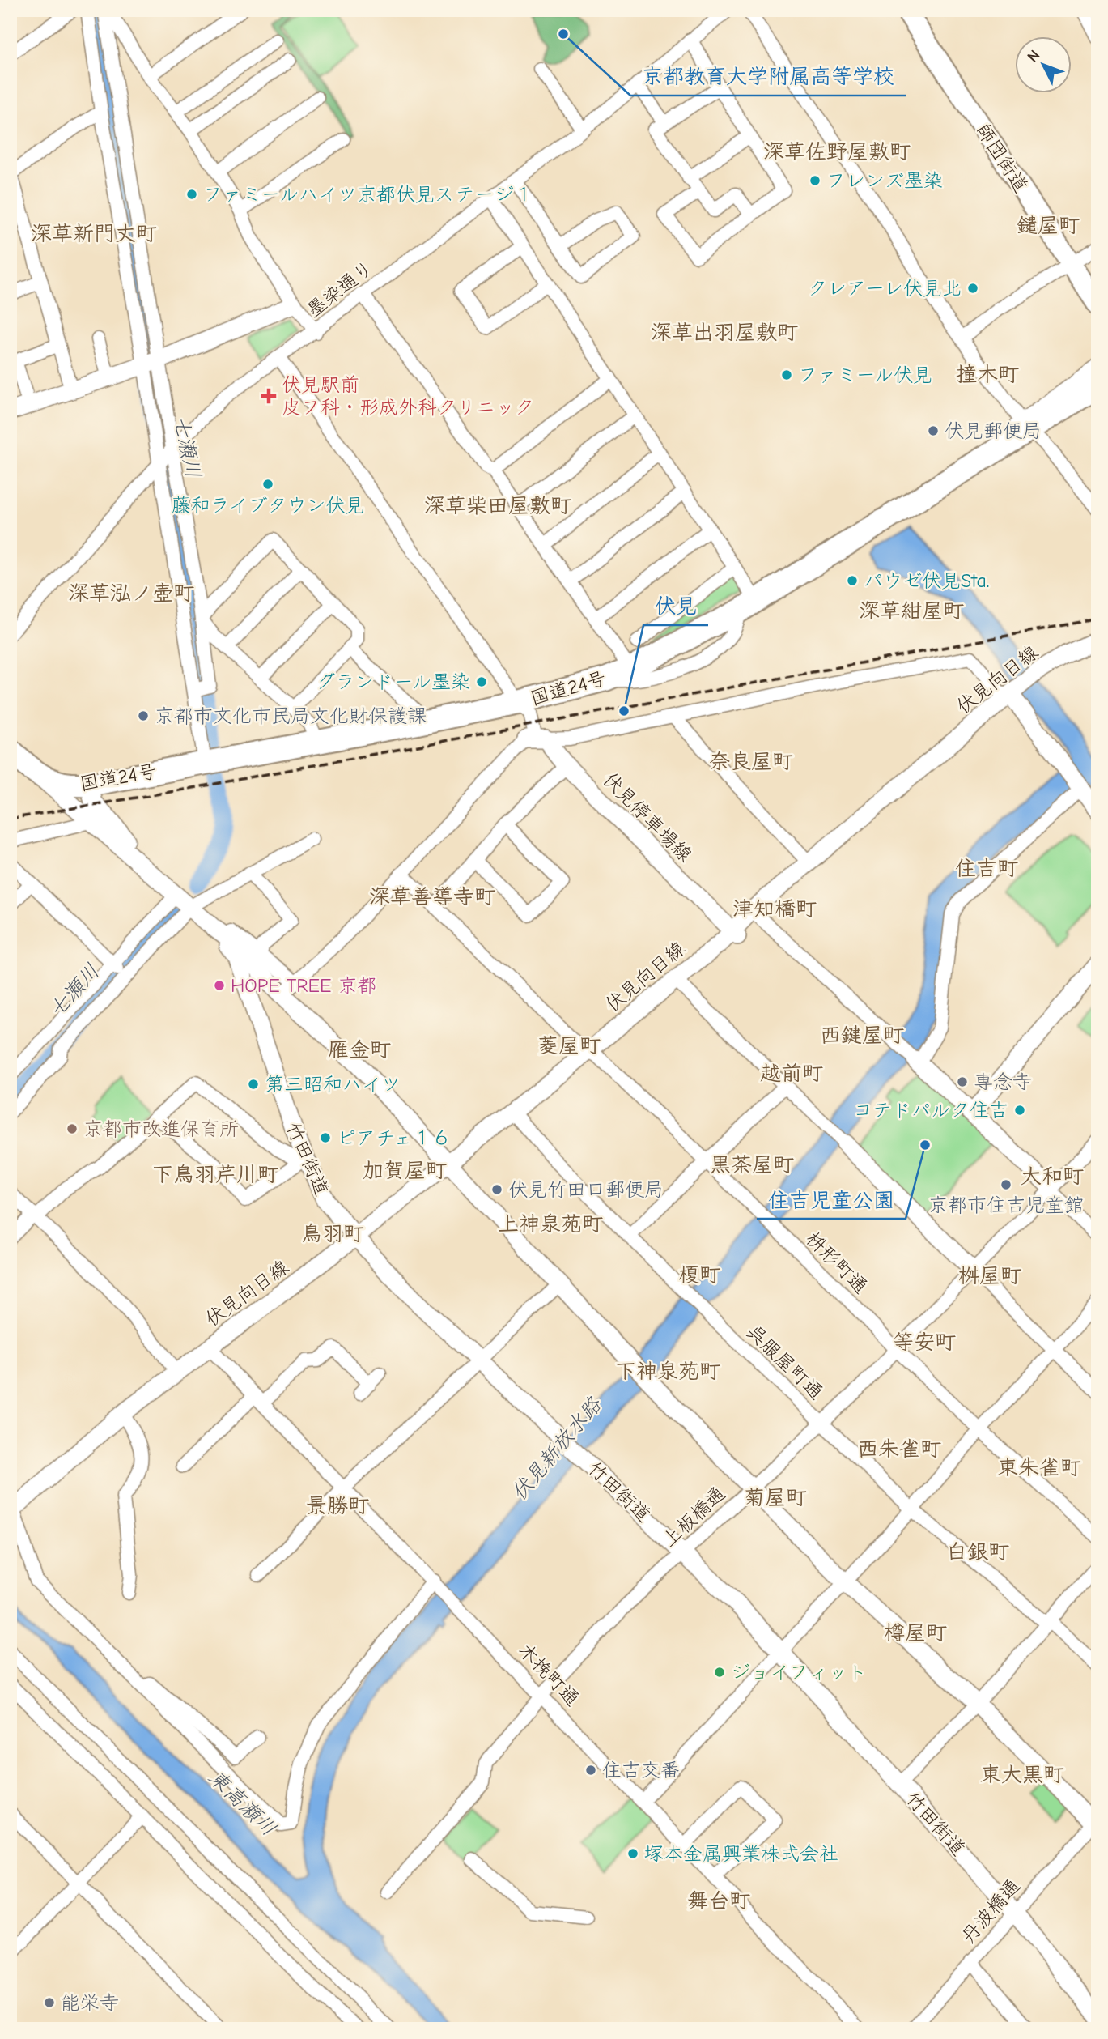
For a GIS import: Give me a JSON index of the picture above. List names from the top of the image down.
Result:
{
  "streets": {
    "highway": ["国道24号", "竹田街道"],
    "main road": ["師団街道", "伏見向日線", "伏見停車場線"],
    "street": [
      "墨染通り",
      "枡形町通",
      "呉服屋町通",
      "上板橋通",
      "木挽町通",
      "丹波橋通"
    ]
  },
  "crossings": [
    ["伏見向日線", "伏見停車場線"],
    ["伏見向日線", "竹田街道"],
    ["伏見向日線", "枡形町通"],
    ["伏見向日線", "呉服屋町通"],
    ["伏見向日線", "木挽町通"],
    ["国道24号", "竹田街道"],
    ["竹田街道", "上板橋通"],
    ["竹田街道", "丹波橋通"],
    ["枡形町通", "上板橋通"],
    ["呉服屋町通", "上板橋通"],
    ["上板橋通", "木挽町通"]
  ],
  "districts": [
    "深草佐野屋敷町",
    "鑓屋町",
    "深草新門丈町",
    "深草出羽屋敷町",
    "撞木町",
    "深草柴田屋敷町",
    "深草泓ノ壺町",
    "深草紺屋町",
    "奈良屋町",
    "住吉町",
    "深草善導寺町",
    "津知橋町",
    "西鍵屋町",
    "菱屋町",
    "雁金町",
    "越前町",
    "黒茶屋町",
    "加賀屋町",
    "下鳥羽芹川町",
    "大和町",
    "上神泉苑町",
    "鳥羽町",
    "榎町",
    "桝屋町",
    "等安町",
    "下神泉苑町",
    "西朱雀町",
    "東朱雀町",
    "菊屋町",
    "景勝町",
    "白銀町",
    "樽屋町",
    "東大黒町",
    "舞台町"
  ],
  "water": ["七瀬川", "伏見新放水路", "東高瀬川"],
  "places": {
    "other": [
      "京都教育大学附属高等学校",
      "フレンズ墨染",
      "ファミールハイツ京都伏見ステージ１",
      "クレアーレ伏見北",
      "ファミール伏見",
      "伏見郵便局",
      "藤和ライブタウン伏見",
      "パウゼ伏見Sta.",
      "グランドール墨染",
      "伏見",
      "京都市文化市民局文化財保護課",
      "HOPE TREE 京都",
      "専念寺",
      "第三昭和ハイツ",
      "コテドパルク住吉",
      "京都市改進保育所",
      "ピアチェ１６",
      "住吉児童公園",
      "京都市住吉児童館",
      "伏見竹田口郵便局",
      "ジョイフィット",
      "住吉交番",
      "塚本金属興業株式会社",
      "能栄寺"
    ],
    "health": ["伏見駅前 皮フ科・形成外科クリニック"]
  },
  "north": "top left"
}
